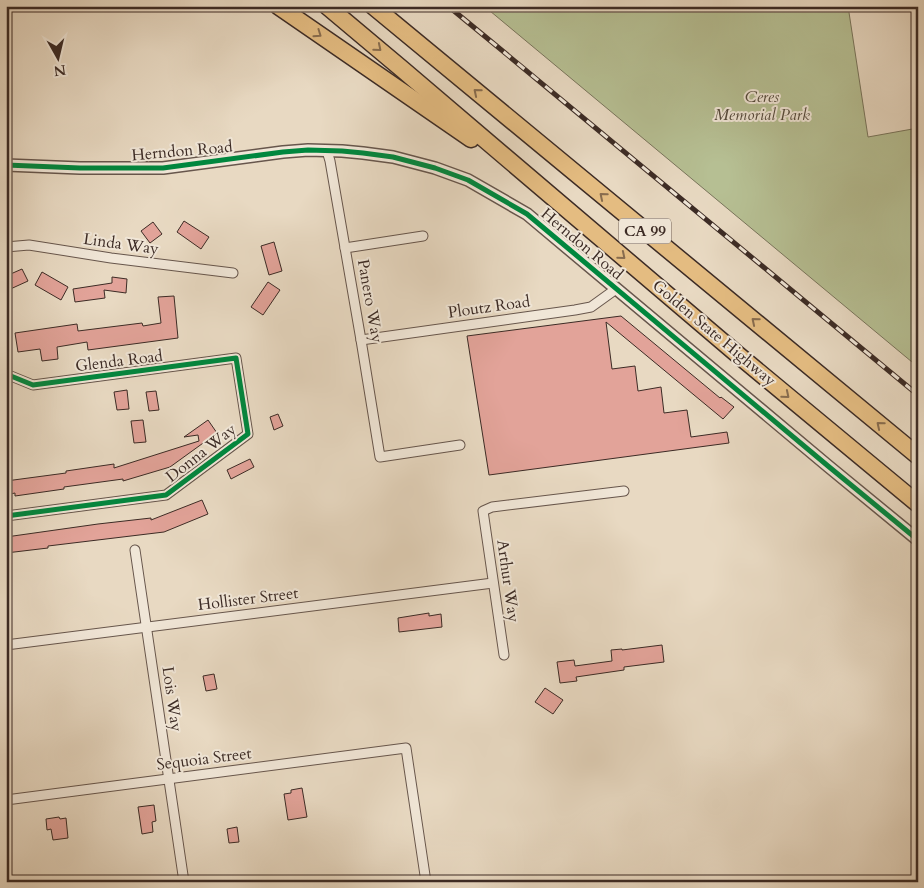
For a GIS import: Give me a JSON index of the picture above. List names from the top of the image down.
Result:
{
  "streets": {
    "highway": ["CA 99", "Golden State Highway"],
    "street": [
      "Herndon Road",
      "Linda Way",
      "Panero Way",
      "Ploutz Road",
      "Glenda Road",
      "Donna Way",
      "Arthur Way",
      "Hollister Street",
      "Lois Way",
      "Sequoia Street"
    ]
  },
  "crossings": [
    ["Herndon Road", "Panero Way"],
    ["Herndon Road", "Ploutz Road"],
    ["Panero Way", "Ploutz Road"],
    ["Glenda Road", "Donna Way"],
    ["Arthur Way", "Hollister Street"],
    ["Hollister Street", "Lois Way"],
    ["Lois Way", "Sequoia Street"]
  ],
  "parks": ["Ceres Memorial Park"],
  "north": "bottom"
}
